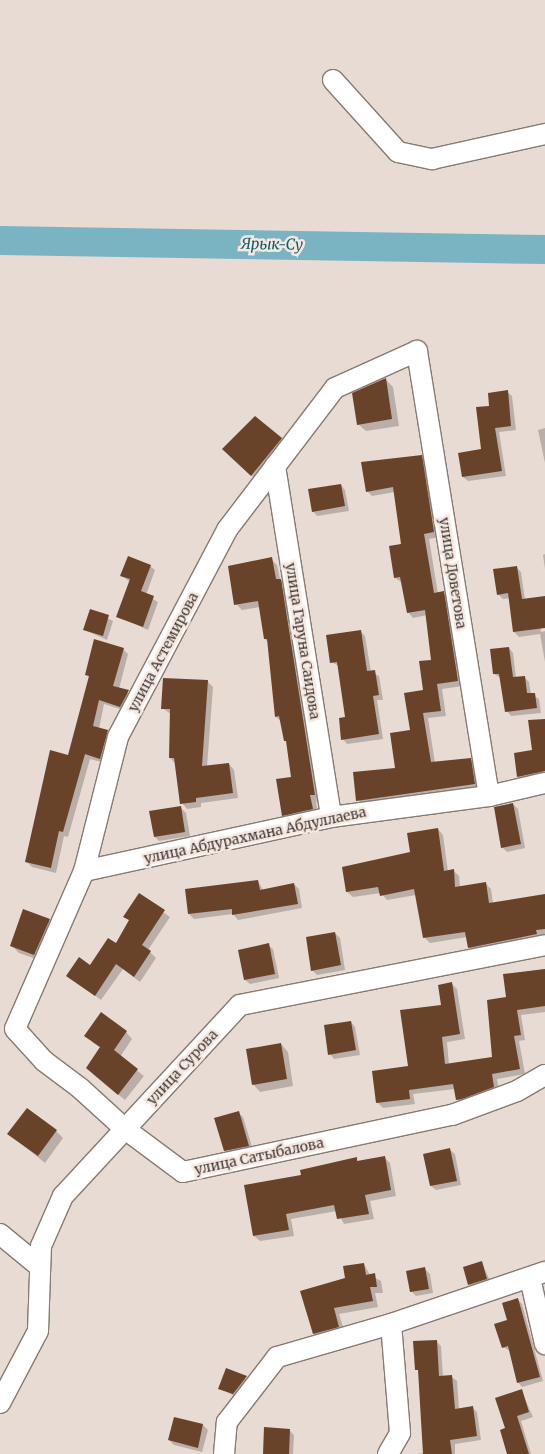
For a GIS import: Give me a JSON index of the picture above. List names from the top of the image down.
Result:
{
  "streets": {
    "street": [
      "улица Доветова",
      "улица Гаруна Саидова",
      "улица Астемирова",
      "улица Абдурахмана Абдуллаева",
      "улица Сурова",
      "улица Сатыбалова"
    ]
  },
  "crossings": [
    ["улица Доветова", "улица Астемирова"],
    ["улица Доветова", "улица Абдурахмана Абдуллаева"],
    ["улица Гаруна Саидова", "улица Астемирова"],
    ["улица Гаруна Саидова", "улица Абдурахмана Абдуллаева"],
    ["улица Астемирова", "улица Абдурахмана Абдуллаева"],
    ["улица Астемирова", "улица Сатыбалова"],
    ["улица Сурова", "улица Сатыбалова"]
  ],
  "water": ["Ярык-Су"]
}
